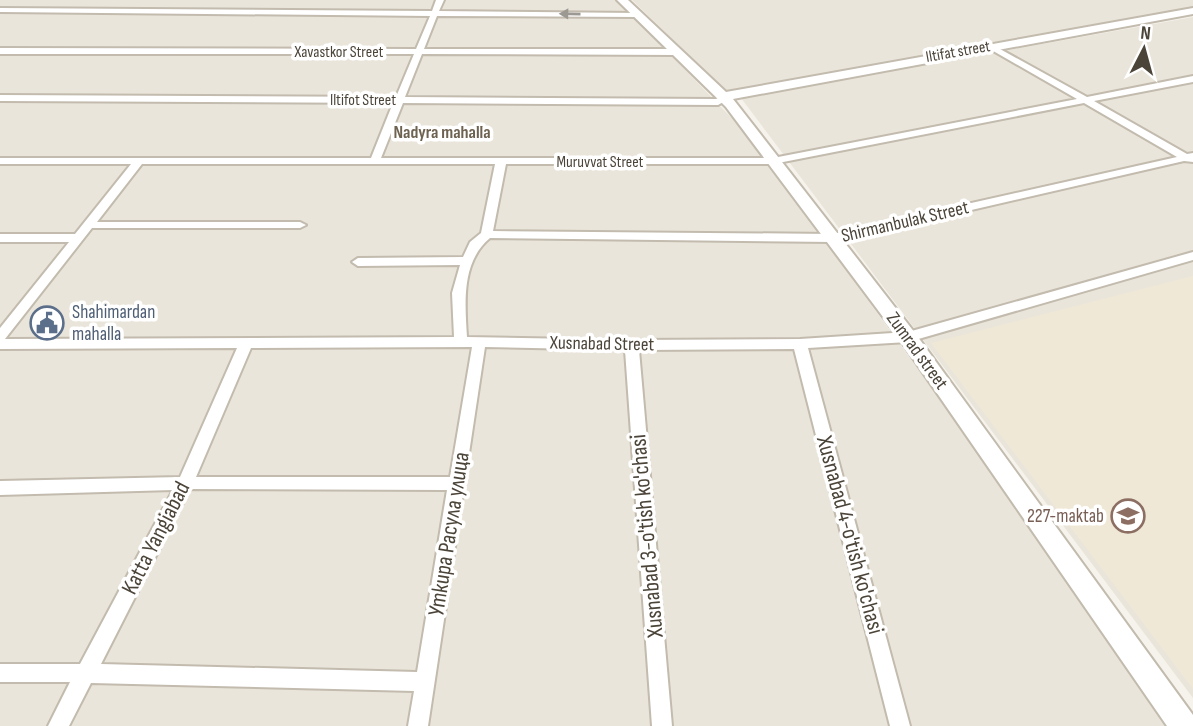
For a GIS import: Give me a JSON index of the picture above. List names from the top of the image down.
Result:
{
  "streets": {
    "street": [
      "Xavastkor Street",
      "Iltifаt street",
      "Iltifot Street",
      "Muruvvat Street",
      "Shirmаnbulak Street",
      "Xusnabad Street",
      "Zumrad street",
      "Уткира Расула улица",
      "Xusnabad 4-o'tish ko'chasi",
      "Xusnabad 3-o'tish ko'chasi",
      "Katta Yangiabad"
    ]
  },
  "crossings": [
    ["Xavastkor Street", "Zumrad street"],
    ["Iltifаt street", "Iltifot Street"],
    ["Iltifаt street", "Zumrad street"],
    ["Iltifot Street", "Zumrad street"],
    ["Muruvvat Street", "Zumrad street"],
    ["Muruvvat Street", "Уткира Расула улица"],
    ["Shirmаnbulak Street", "Zumrad street"],
    ["Shirmаnbulak Street", "Уткира Расула улица"],
    ["Xusnabad Street", "Zumrad street"],
    ["Xusnabad Street", "Уткира Расула улица"],
    ["Xusnabad Street", "Xusnabad 4-o'tish ko'chasi"],
    ["Xusnabad Street", "Xusnabad 3-o'tish ko'chasi"],
    ["Xusnabad Street", "Katta Yangiabad"]
  ],
  "districts": ["Nadyra mahalla"],
  "places": {
    "public building": ["Shahimardan mahalla"],
    "school or university": ["227-maktab"]
  },
  "north": "top"
}
